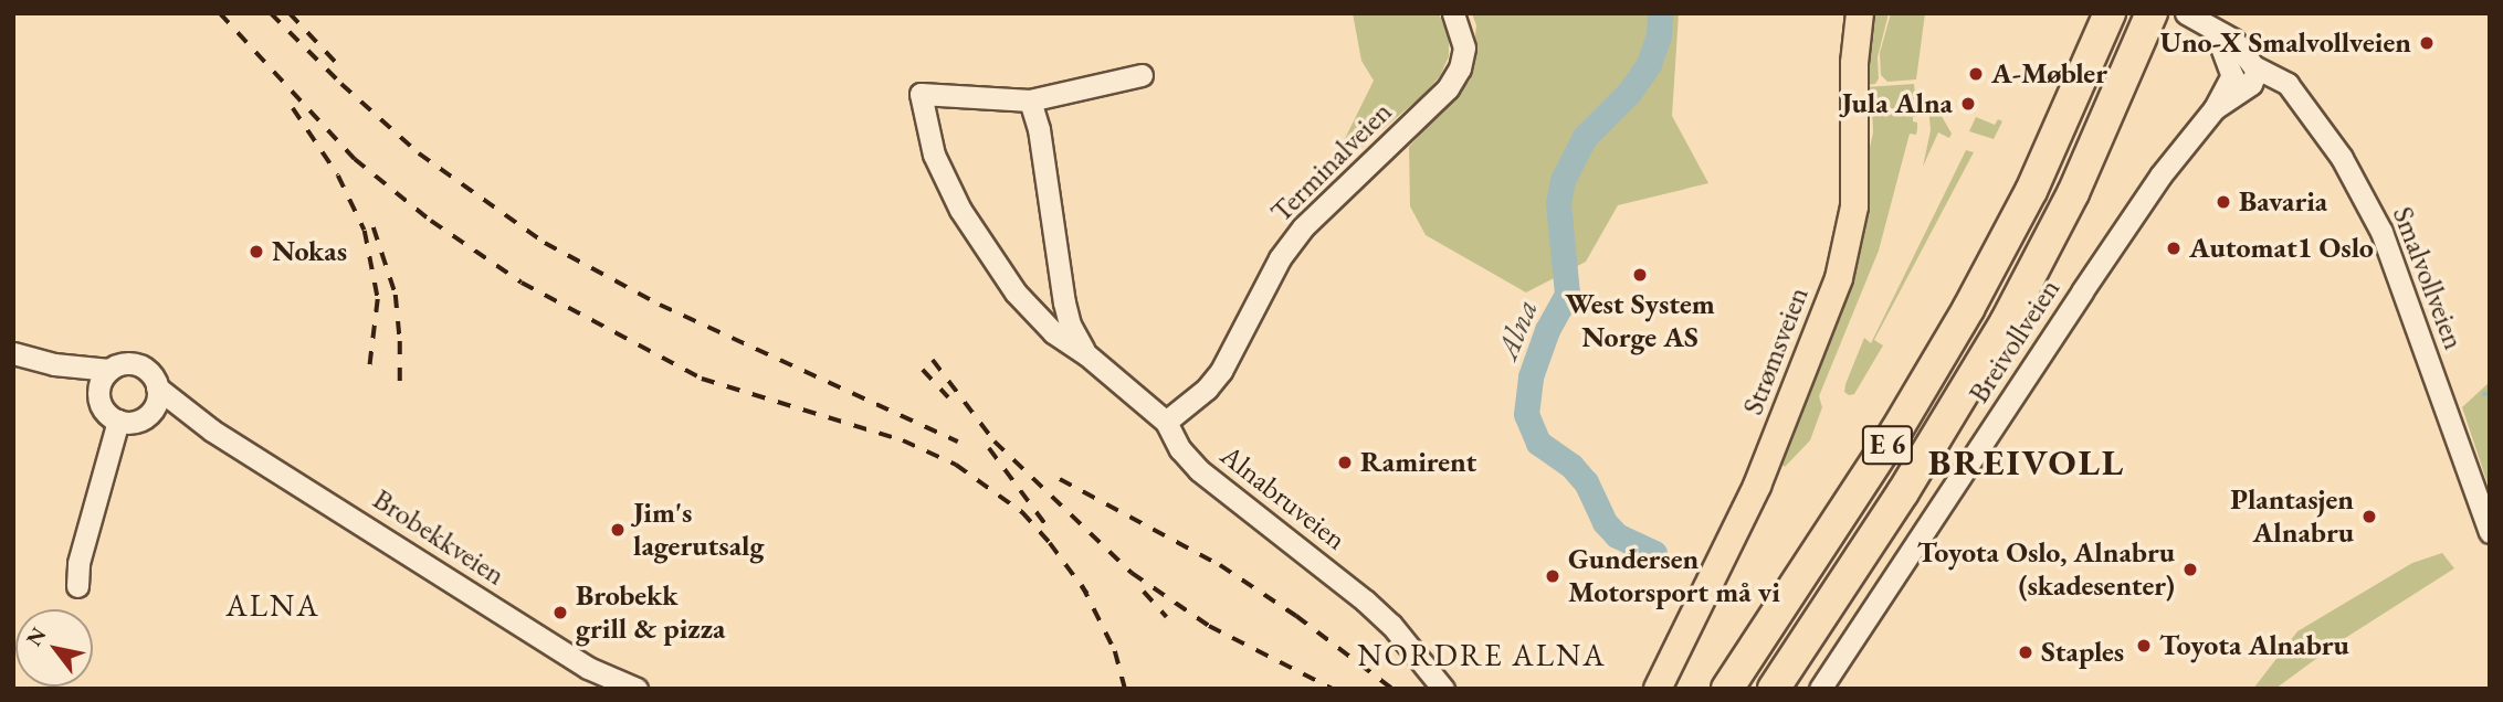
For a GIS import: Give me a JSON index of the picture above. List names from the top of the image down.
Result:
{
  "streets": {
    "highway": ["E 6"],
    "main road": ["Strømsveien"],
    "street": [
      "Terminalveien",
      "Smalvollveien",
      "Breivollveien",
      "Alnabruveien",
      "Brobekkveien"
    ]
  },
  "crossings": [
    ["Terminalveien", "Alnabruveien"],
    ["Smalvollveien", "Breivollveien"]
  ],
  "districts": ["BREIVOLL", "ALNA", "NORDRE ALNA"],
  "water": ["Alna"],
  "places": [
    "Uno-X Smalvollveien",
    "A-Møbler",
    "Jula Alna",
    "Bavaria",
    "Automat1 Oslo",
    "Nokas",
    "West System Norge AS",
    "Ramirent",
    "Plantasjen Alnabru",
    "Jim's lagerutsalg",
    "Toyota Oslo, Alnabru (skadesenter)",
    "Gundersen Motorsport må vi",
    "Brobekk grill & pizza",
    "Toyota Alnabru",
    "Staples"
  ],
  "north": "top left"
}
